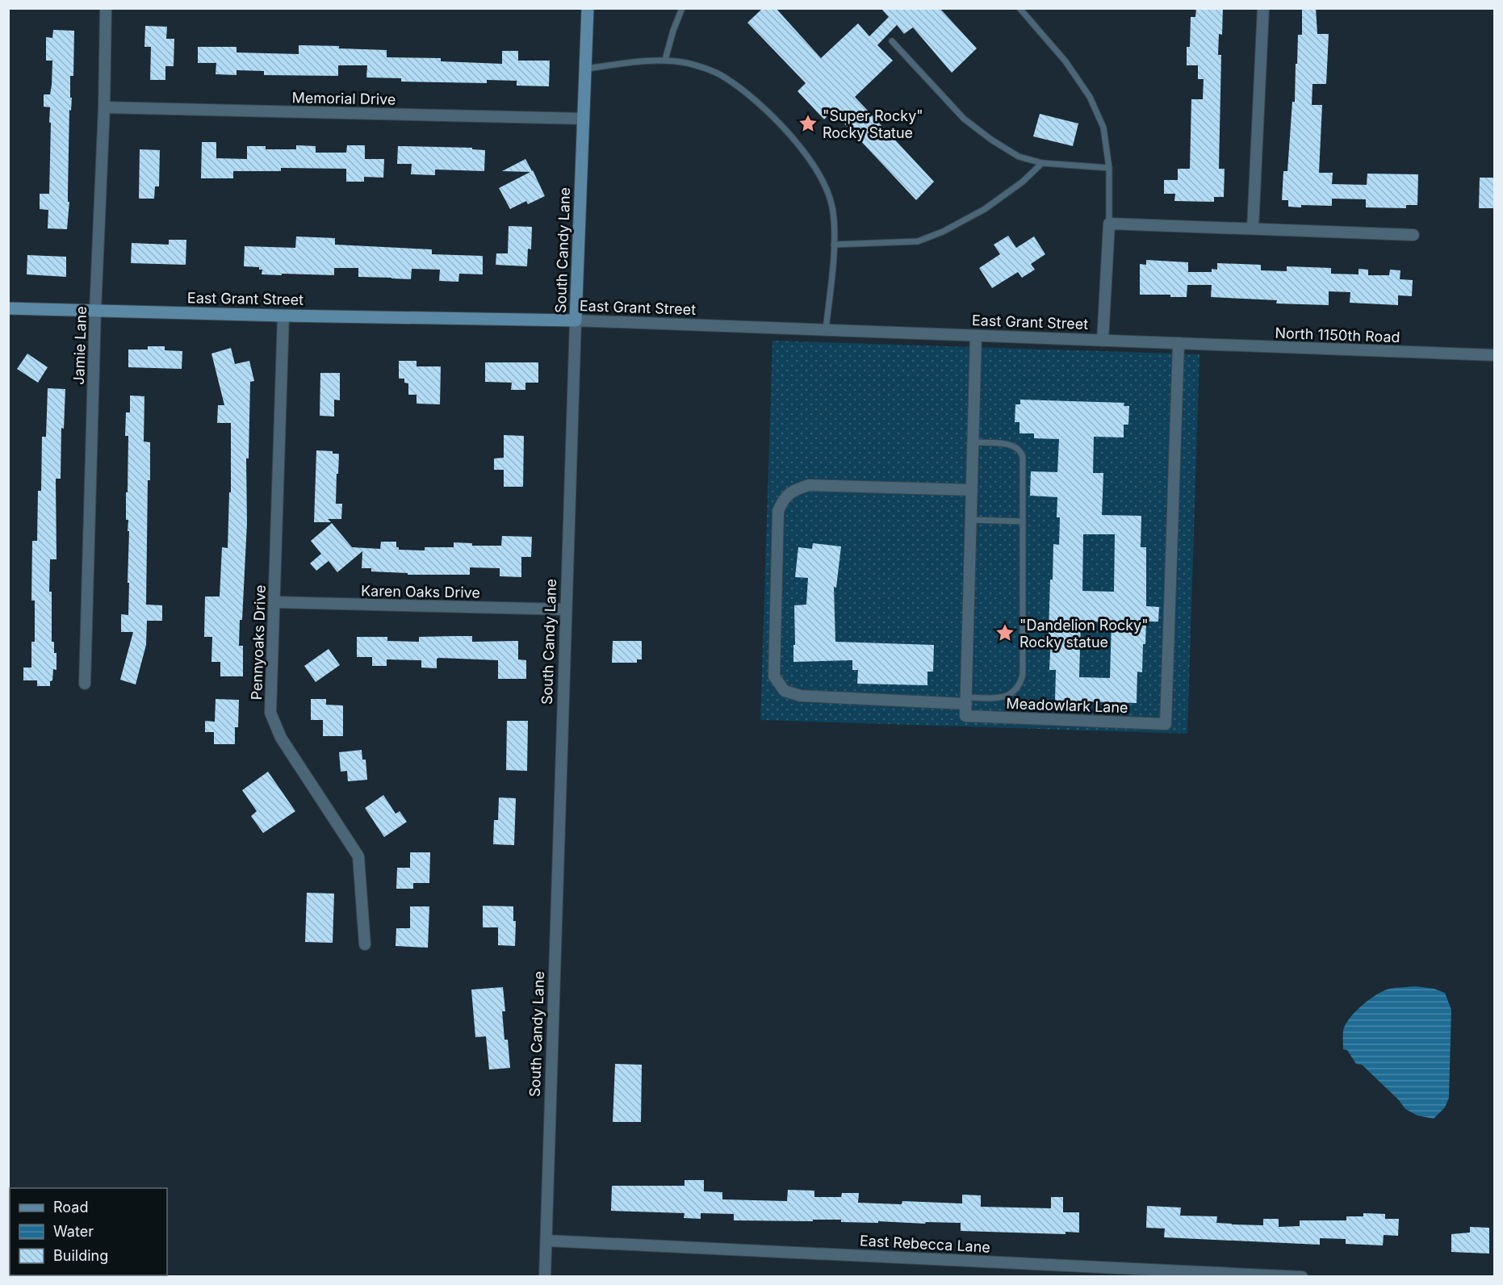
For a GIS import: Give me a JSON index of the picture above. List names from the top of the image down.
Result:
{
  "streets": {
    "main road": ["South Candy Lane", "East Grant Street"],
    "street": [
      "Memorial Drive",
      "North 1150th Road",
      "Jamie Lane",
      "Karen Oaks Drive",
      "Pennyoaks Drive",
      "Meadowlark Lane",
      "East Rebecca Lane"
    ]
  },
  "crossings": [
    ["Memorial Drive", "South Candy Lane"],
    ["Memorial Drive", "Jamie Lane"],
    ["South Candy Lane", "East Grant Street"],
    ["South Candy Lane", "Karen Oaks Drive"],
    ["South Candy Lane", "East Rebecca Lane"],
    ["East Grant Street", "North 1150th Road"],
    ["East Grant Street", "Jamie Lane"],
    ["East Grant Street", "Pennyoaks Drive"],
    ["East Grant Street", "Meadowlark Lane"],
    ["North 1150th Road", "Meadowlark Lane"],
    ["Karen Oaks Drive", "Pennyoaks Drive"]
  ],
  "places": {
    "place": ["\"Super Rocky\" Rocky Statue", "\"Dandelion Rocky\" Rocky statue"]
  },
  "legend": ["Road", "Water", "Building"]
}
